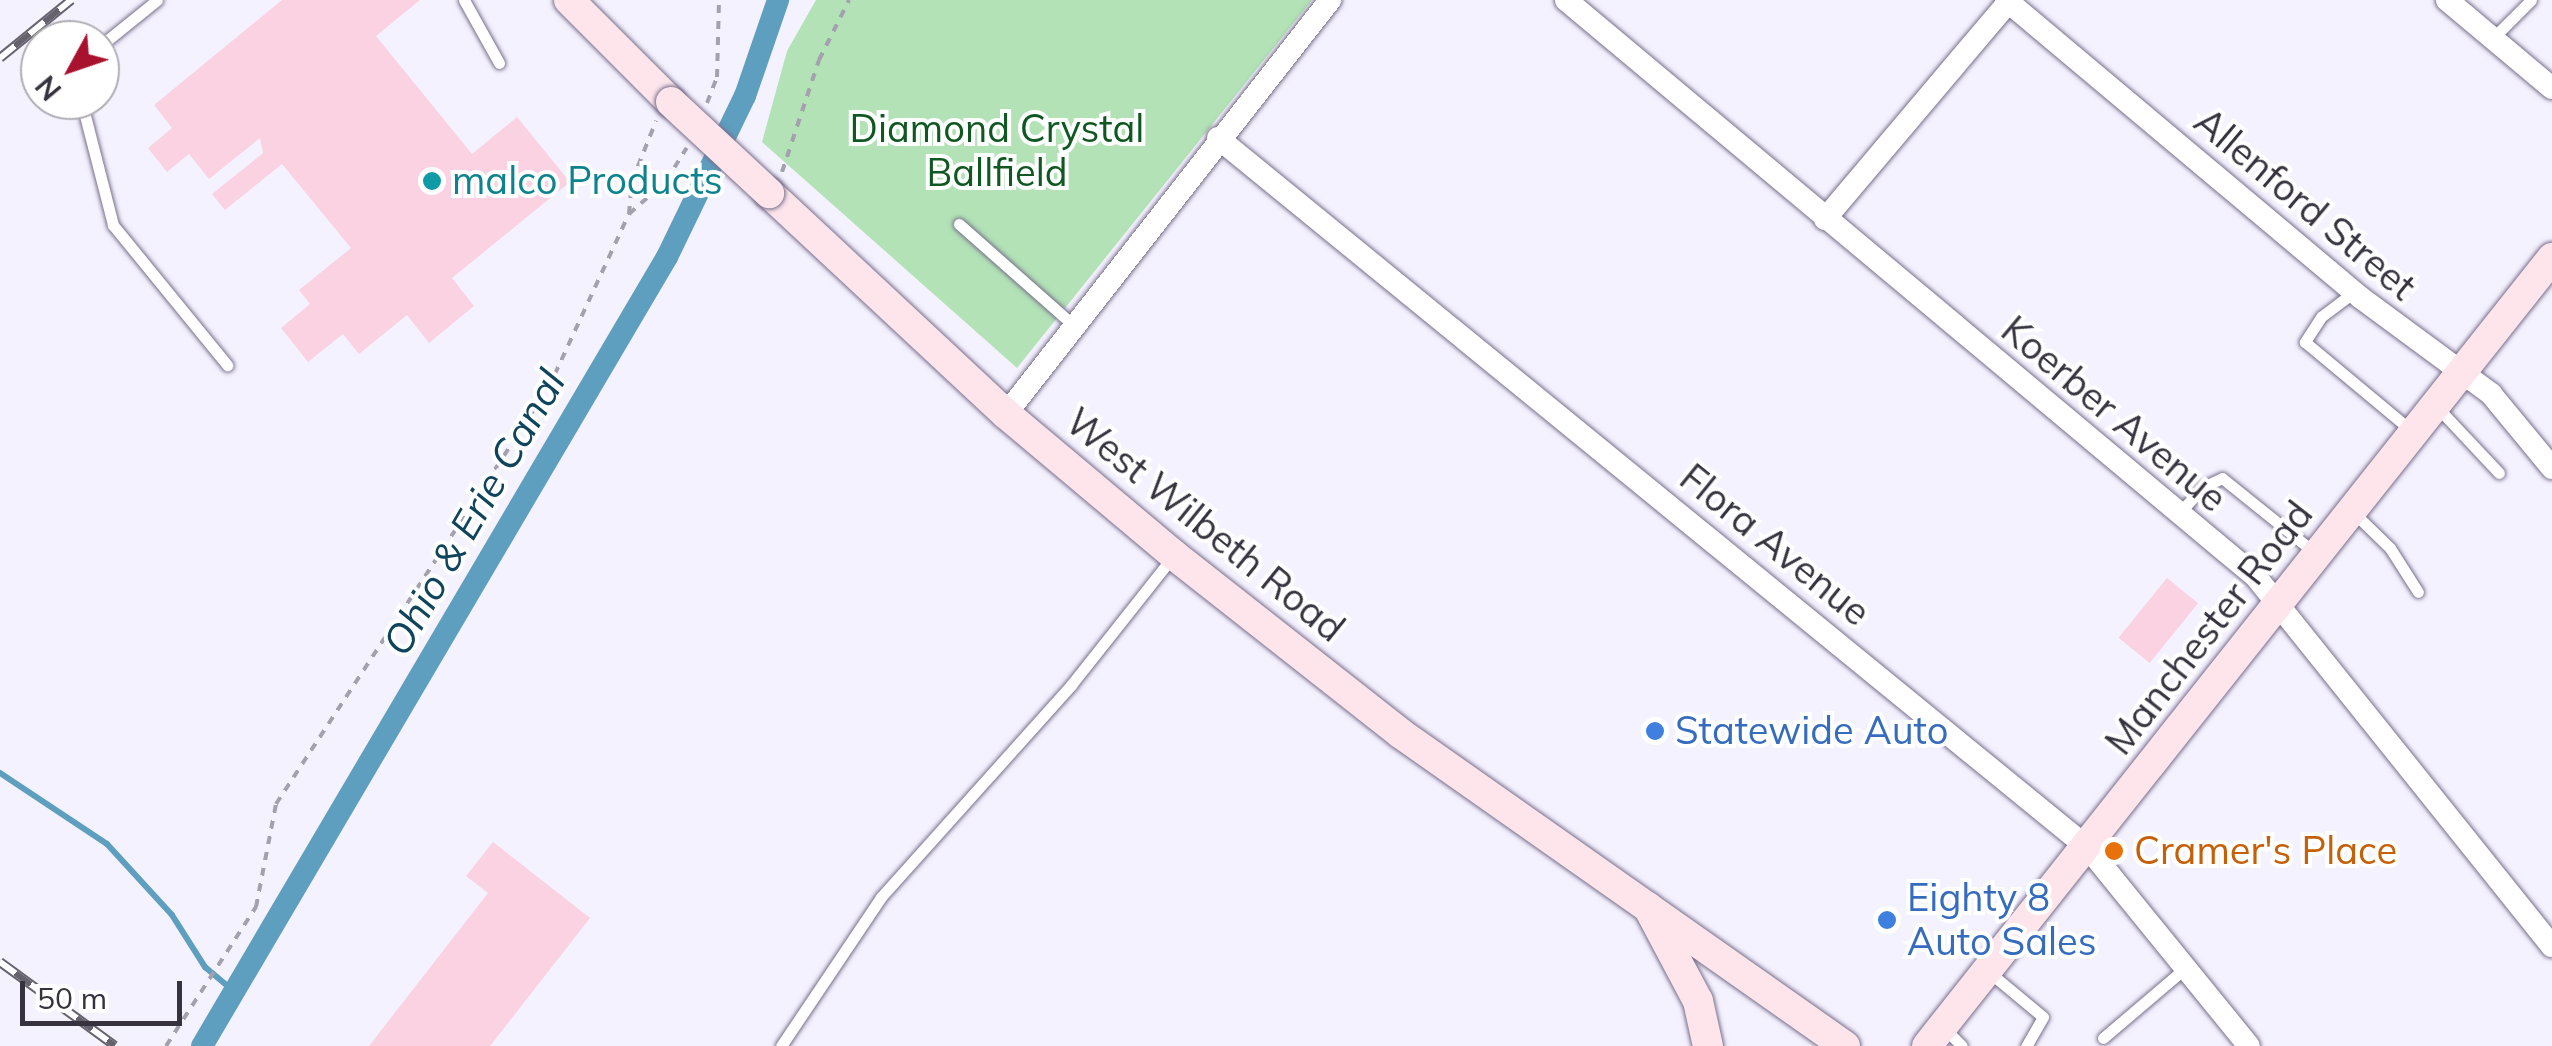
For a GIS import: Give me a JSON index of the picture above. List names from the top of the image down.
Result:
{
  "streets": {
    "main road": ["West Wilbeth Road", "Manchester Road"],
    "street": ["Allenford Street", "Koerber Avenue", "Flora Avenue"]
  },
  "crossings": [
    ["Allenford Street", "Manchester Road"],
    ["Koerber Avenue", "Manchester Road"],
    ["Flora Avenue", "Manchester Road"]
  ],
  "water": ["Ohio & Erie Canal"],
  "parks": ["Diamond Crystal Ballfield"],
  "places": [
    "malco Products",
    "Statewide Auto",
    "Cramer's Place",
    "Eighty 8 Auto Sales"
  ],
  "scale_bar": "50 m",
  "north": "bottom left"
}
